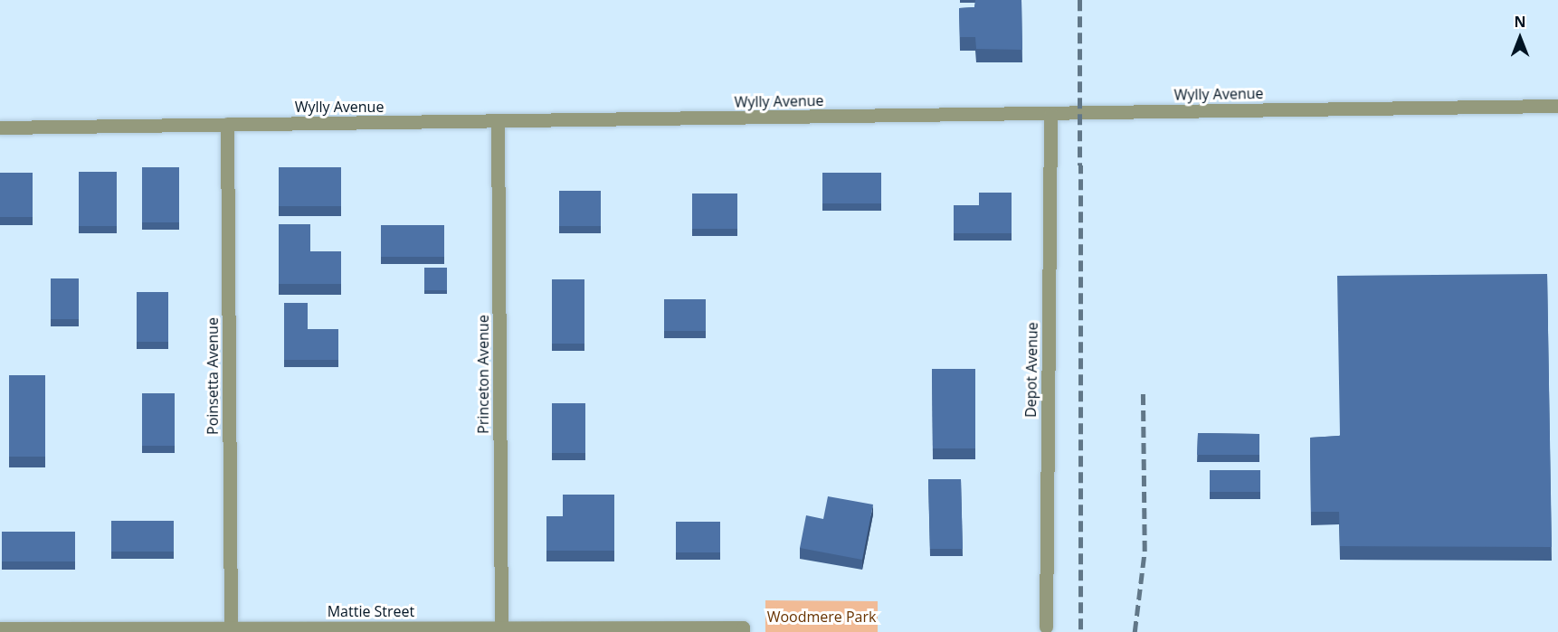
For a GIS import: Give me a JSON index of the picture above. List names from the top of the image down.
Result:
{
  "streets": {
    "street": [
      "Wylly Avenue",
      "Depot Avenue",
      "Princeton Avenue",
      "Poinsetta Avenue",
      "Mattie Street"
    ]
  },
  "crossings": [
    ["Wylly Avenue", "Depot Avenue"],
    ["Wylly Avenue", "Princeton Avenue"],
    ["Wylly Avenue", "Poinsetta Avenue"],
    ["Princeton Avenue", "Mattie Street"],
    ["Poinsetta Avenue", "Mattie Street"]
  ],
  "parks": ["Woodmere Park"],
  "north": "top"
}
